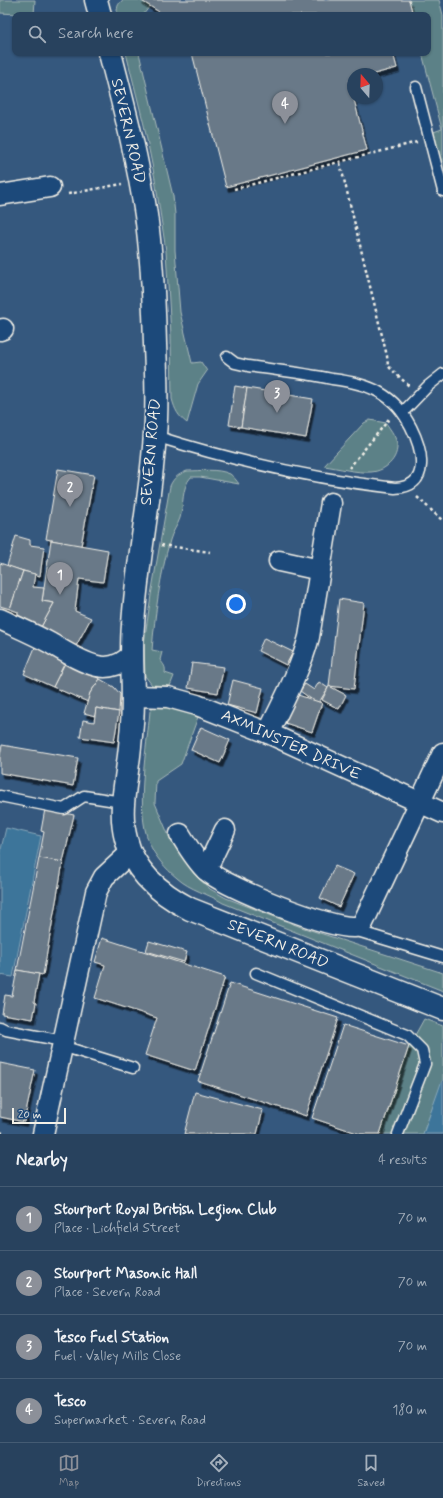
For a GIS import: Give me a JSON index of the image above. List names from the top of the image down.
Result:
{
  "streets": {
    "street": ["SEVERN ROAD", "AXMINSTER DRIVE"]
  },
  "crossings": [
    ["SEVERN ROAD", "AXMINSTER DRIVE"]
  ],
  "scale_bar": "20 m",
  "north": "top",
  "page": {
    "search": "Search here",
    "pins": [
      "4",
      "3",
      "2",
      "1"
    ],
    "scale": "20 m",
    "heading": ["Nearby", "4 results"],
    "list": [
      {
        "mark": "1",
        "name": "Stourport Royal British Legion Club",
        "note": "Place · Lichfield Street",
        "value": "70 m"
      },
      {
        "mark": "2",
        "name": "Stourport Masonic Hall",
        "note": "Place · Severn Road",
        "value": "70 m"
      },
      {
        "mark": "3",
        "name": "Tesco Fuel Station",
        "note": "Fuel · Valley Mills Close",
        "value": "70 m"
      },
      {
        "mark": "4",
        "name": "Tesco",
        "note": "Supermarket · Severn Road",
        "value": "180 m"
      }
    ],
    "nav": ["Map", "Directions", "Saved"]
  }
}
